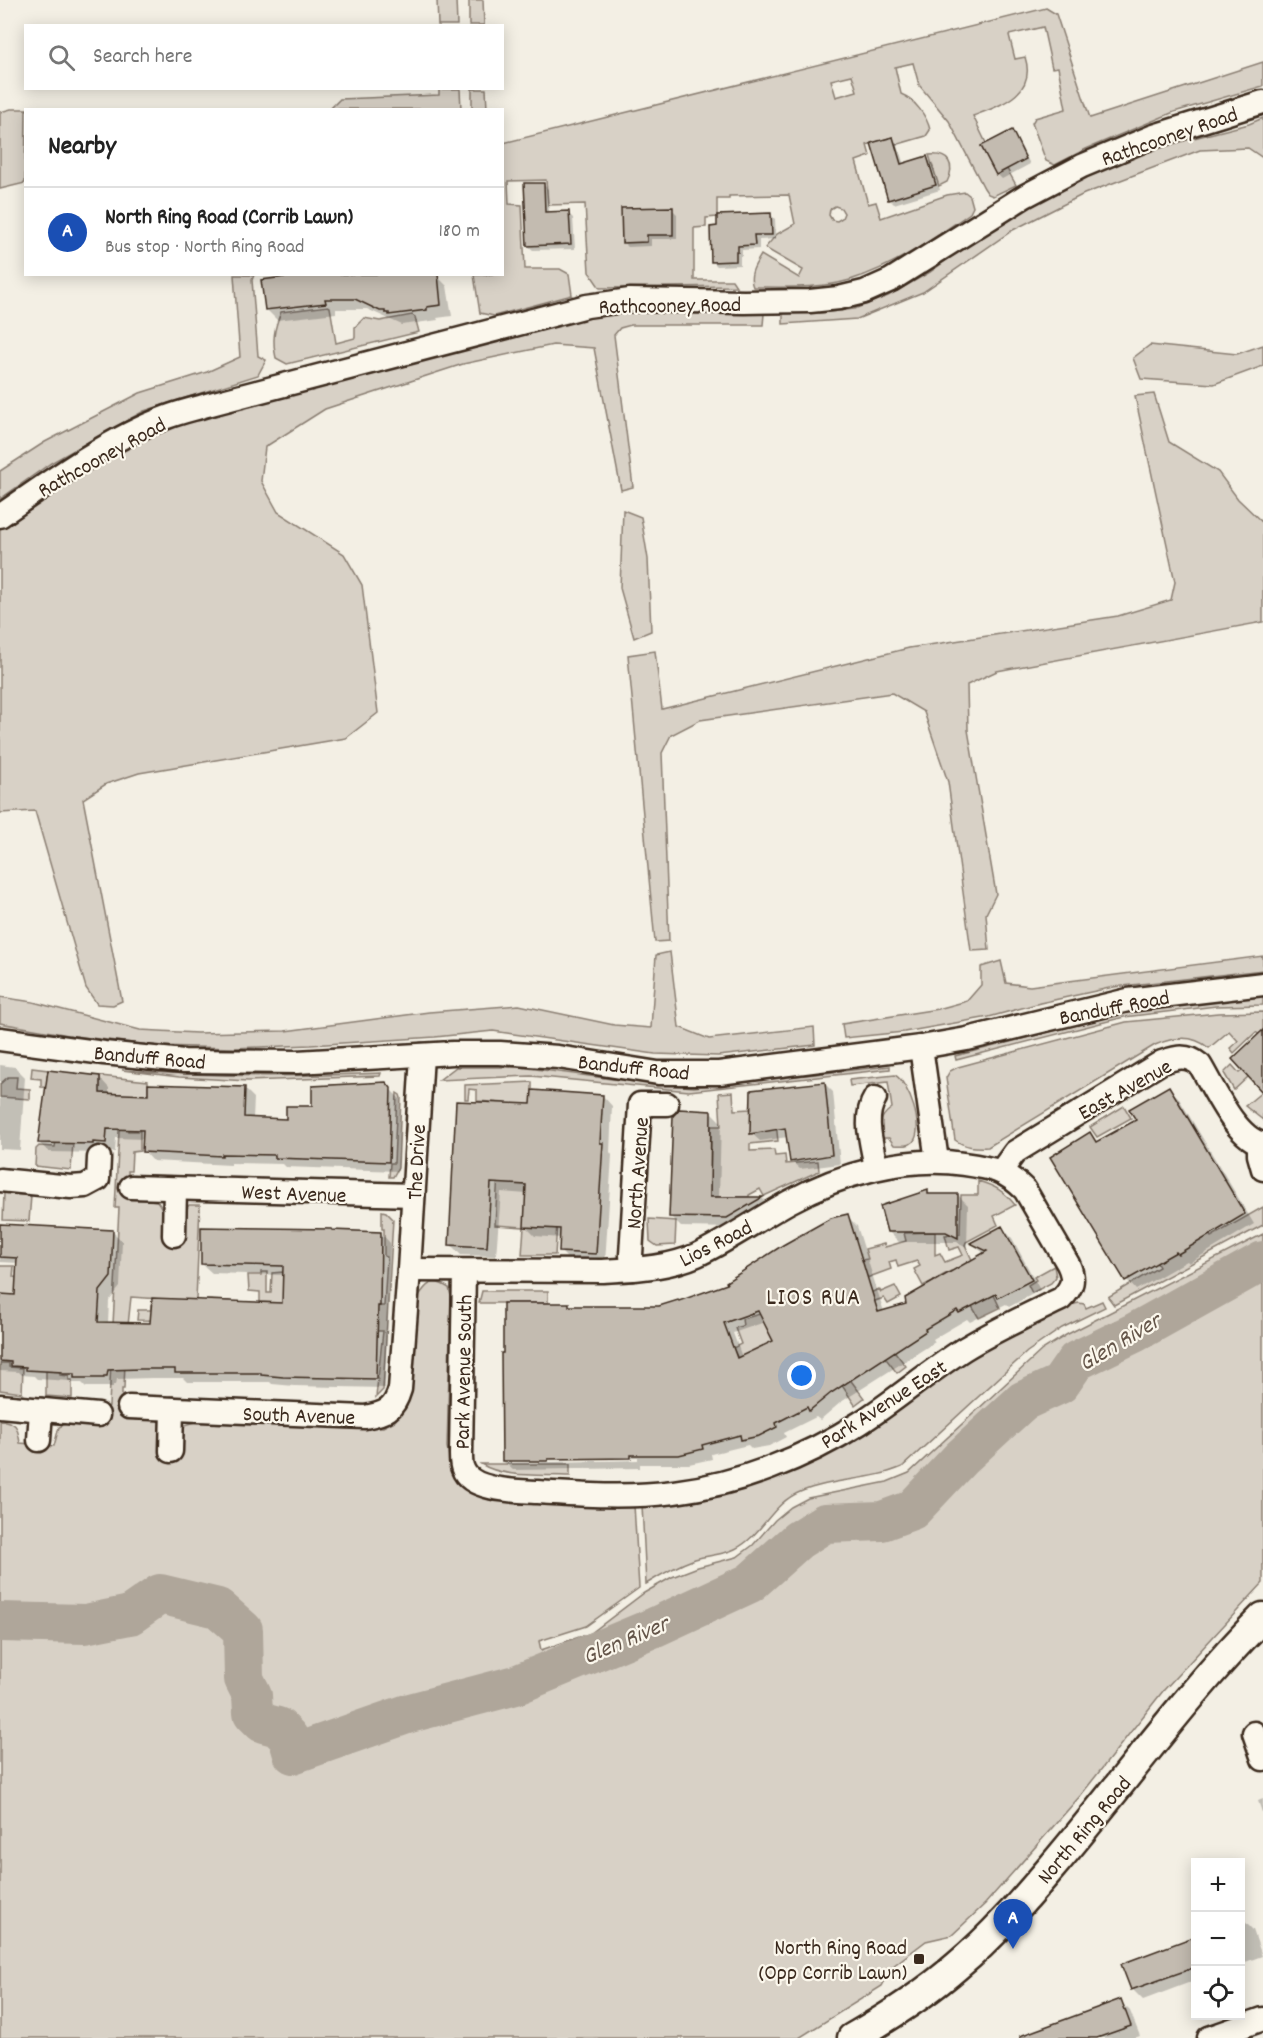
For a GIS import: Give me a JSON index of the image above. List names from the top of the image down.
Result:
{
  "streets": {
    "main road": ["North Ring Road"],
    "street": [
      "Rathcooney Road",
      "Banduff Road",
      "East Avenue",
      "The Drive",
      "North Avenue",
      "West Avenue",
      "Lios Road",
      "Park Avenue South",
      "Park Avenue East",
      "South Avenue"
    ]
  },
  "crossings": [
    ["Banduff Road", "The Drive"],
    ["East Avenue", "Lios Road"],
    ["East Avenue", "Park Avenue East"],
    ["The Drive", "West Avenue"],
    ["The Drive", "Lios Road"],
    ["The Drive", "South Avenue"],
    ["North Avenue", "Lios Road"],
    ["Lios Road", "Park Avenue South"],
    ["Lios Road", "Park Avenue East"],
    ["Lios Road", "South Avenue"],
    ["Park Avenue South", "Park Avenue East"]
  ],
  "districts": ["LIOS RUA"],
  "water": ["Glen River"],
  "places": {
    "transit": ["North Ring Road (Opp Corrib Lawn)"]
  },
  "page": {
    "search": "Search here",
    "heading": "Nearby",
    "list": [
      {
        "mark": "A",
        "name": "North Ring Road (Corrib Lawn)",
        "note": "Bus stop · North Ring Road",
        "value": "180 m"
      }
    ],
    "map_buttons": ["+", "−"],
    "pins": "A"
  }
}
